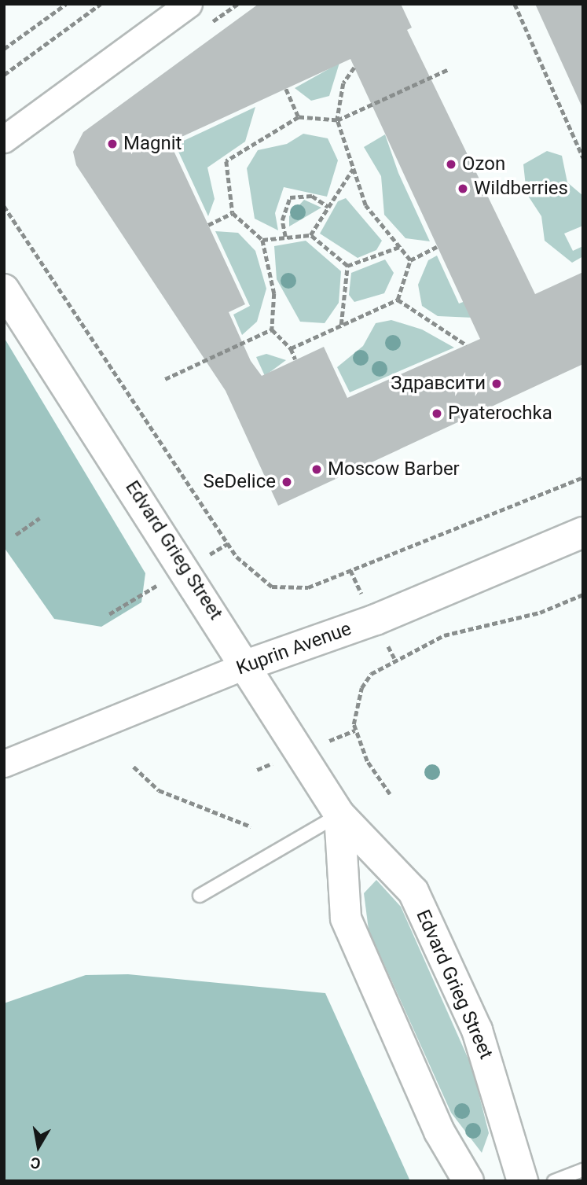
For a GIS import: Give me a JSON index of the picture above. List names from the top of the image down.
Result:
{
  "streets": {
    "street": ["Edvard Grieg Street", "Kuprin Avenue"]
  },
  "crossings": [
    ["Edvard Grieg Street", "Kuprin Avenue"]
  ],
  "places": [
    "Magnit",
    "Ozon",
    "Wildberries",
    "Здравсити",
    "Pyaterochka",
    "Moscow Barber",
    "SeDelice"
  ],
  "north": "bottom"
}
